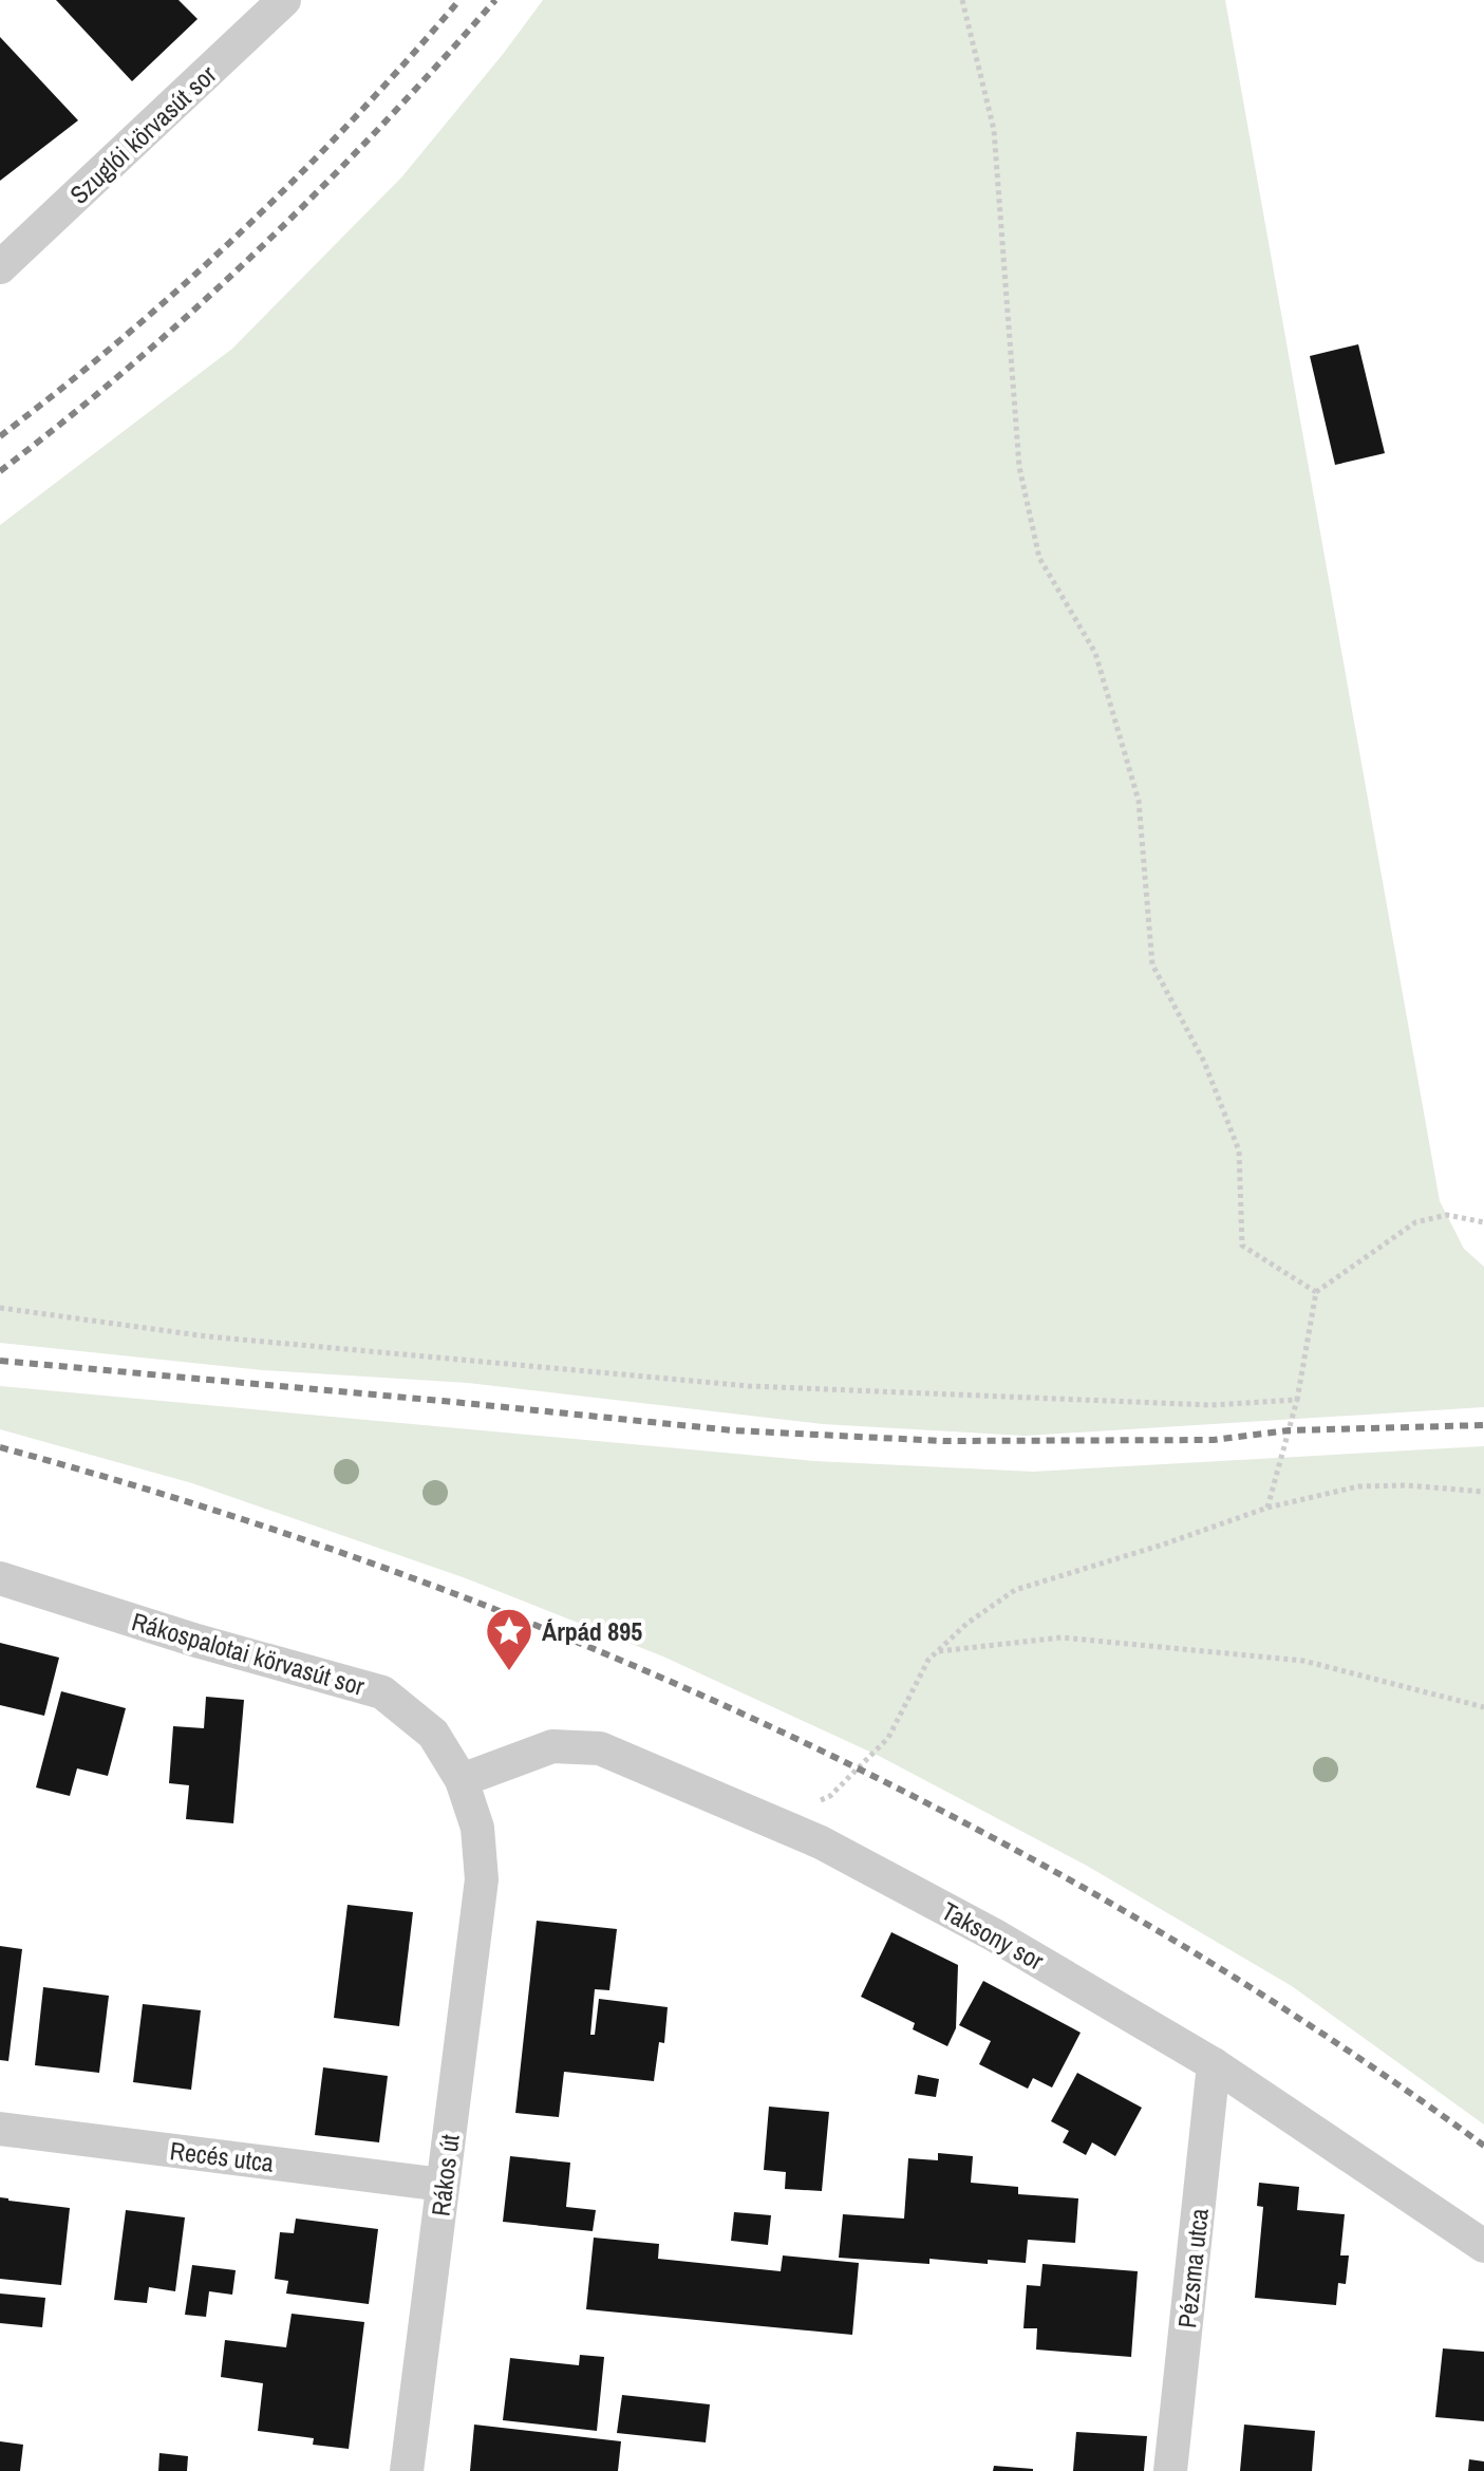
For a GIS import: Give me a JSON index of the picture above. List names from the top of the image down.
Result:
{
  "streets": {
    "street": [
      "Szuglói körvasút sor",
      "Rákospalotai körvasút sor",
      "Taksony sor",
      "Recés utca",
      "Rákos út",
      "Pézsma utca"
    ]
  },
  "crossings": [
    ["Rákospalotai körvasút sor", "Taksony sor"],
    ["Rákospalotai körvasút sor", "Rákos út"],
    ["Taksony sor", "Pézsma utca"],
    ["Recés utca", "Rákos út"]
  ],
  "places": {
    "place": ["Árpád 895"]
  }
}
